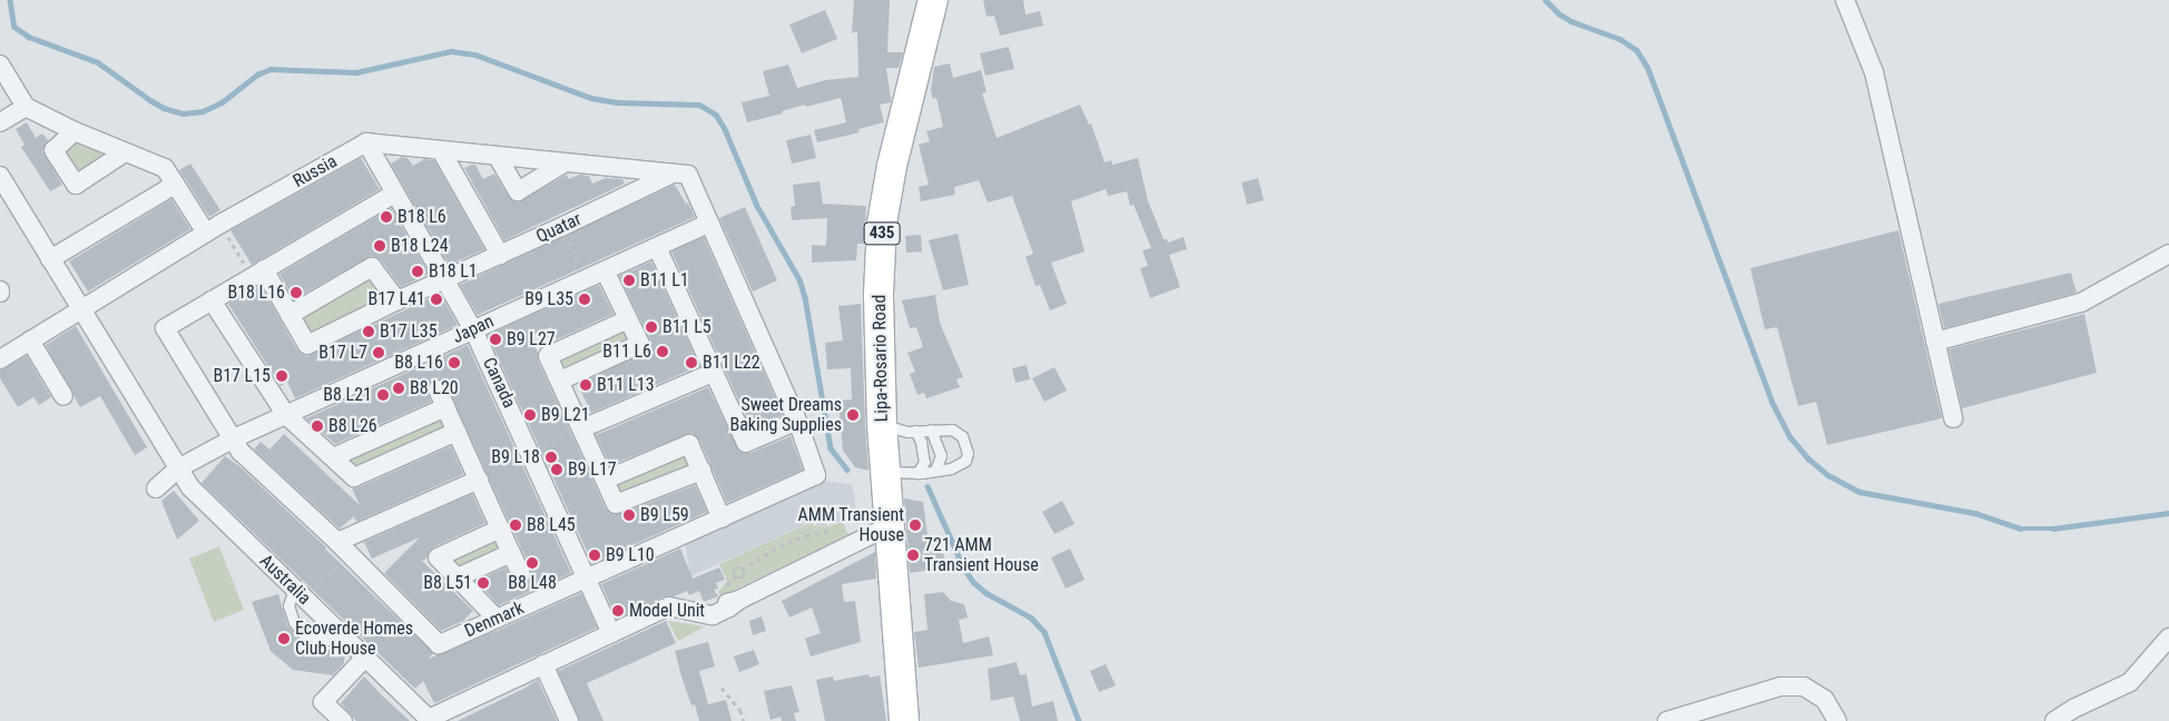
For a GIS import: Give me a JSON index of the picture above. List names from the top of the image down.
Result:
{
  "streets": {
    "main road": ["435", "Lipa-Rosario Road"],
    "street": [
      "Russia",
      "Quatar",
      "Japan",
      "Canada",
      "Australia",
      "Denmark"
    ]
  },
  "crossings": [
    ["Russia", "Canada"],
    ["Russia", "Australia"],
    ["Quatar", "Canada"],
    ["Japan", "Canada"],
    ["Japan", "Australia"],
    ["Japan", "Denmark"],
    ["Lipa-Rosario Road", "Australia"],
    ["Canada", "Australia"],
    ["Canada", "Denmark"]
  ],
  "places": [
    "B18 L6",
    "B18 L24",
    "B18 L1",
    "B11 L1",
    "B18 L16",
    "B17 L41",
    "B9 L35",
    "B11 L5",
    "B17 L35",
    "B9 L27",
    "B11 L6",
    "B17 L7",
    "B8 L16",
    "B11 L22",
    "B17 L15",
    "B11 L13",
    "B8 L20",
    "B8 L21",
    "B9 L21",
    "Sweet Dreams Baking Supplies",
    "B8 L26",
    "B9 L18",
    "B9 L17",
    "B9 L59",
    "B8 L45",
    "AMM Transient House",
    "B9 L10",
    "721 AMM Transient House",
    "B8 L48",
    "B8 L51",
    "Model Unit",
    "Ecoverde Homes Club House"
  ]
}
